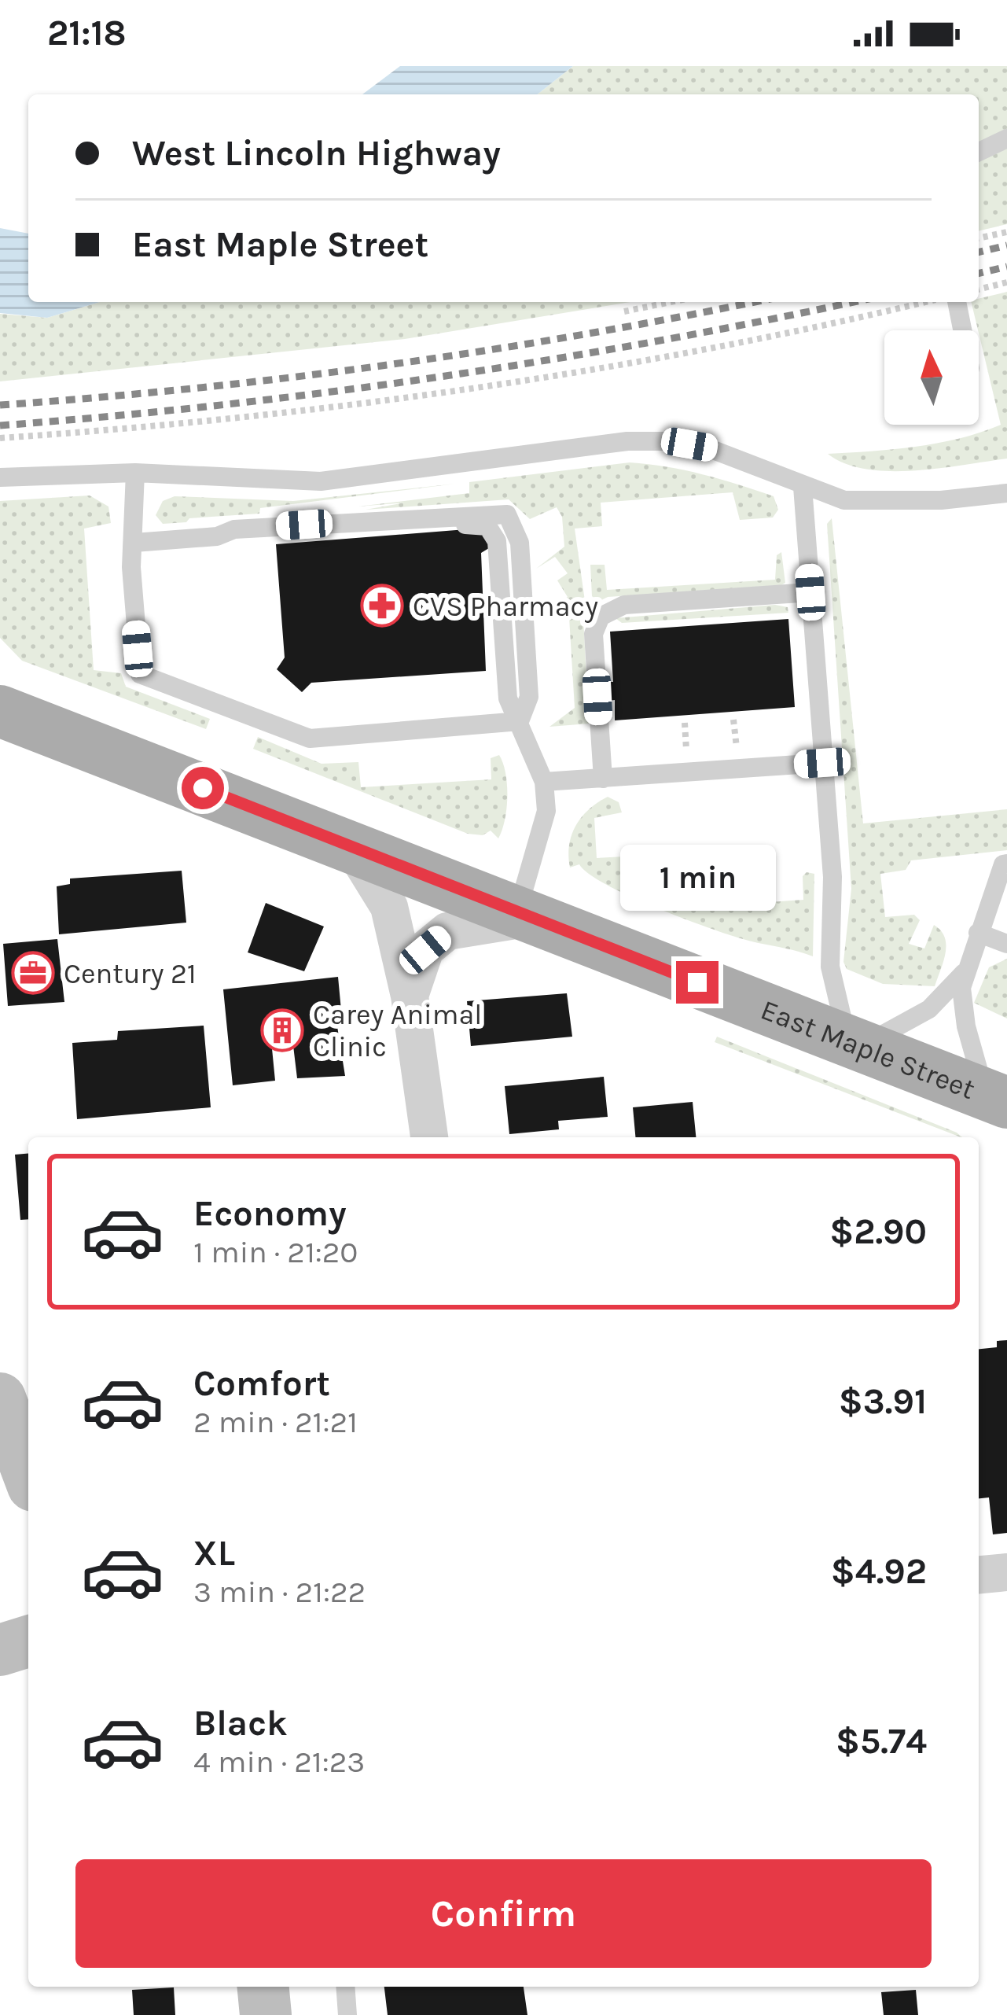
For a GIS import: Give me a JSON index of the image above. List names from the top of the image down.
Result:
{
  "streets": {
    "main road": ["East Maple Street"]
  },
  "places": {
    "pharmacy": ["CVS Pharmacy"],
    "office": ["Century 21"],
    "building": ["Carey Animal Clinic"]
  },
  "north": "top",
  "page": {
    "status": "21:18",
    "banner": ["West Lincoln Highway", "East Maple Street"],
    "bubble": "1 min",
    "list": [
      {
        "name": "Economy",
        "note": "1 min · 21:20",
        "value": "$2.90"
      },
      {
        "name": "Comfort",
        "note": "2 min · 21:21",
        "value": "$3.91"
      },
      {
        "name": "XL",
        "note": "3 min · 21:22",
        "value": "$4.92"
      },
      {
        "name": "Black",
        "note": "4 min · 21:23",
        "value": "$5.74"
      }
    ],
    "buttons": "Confirm"
  }
}
